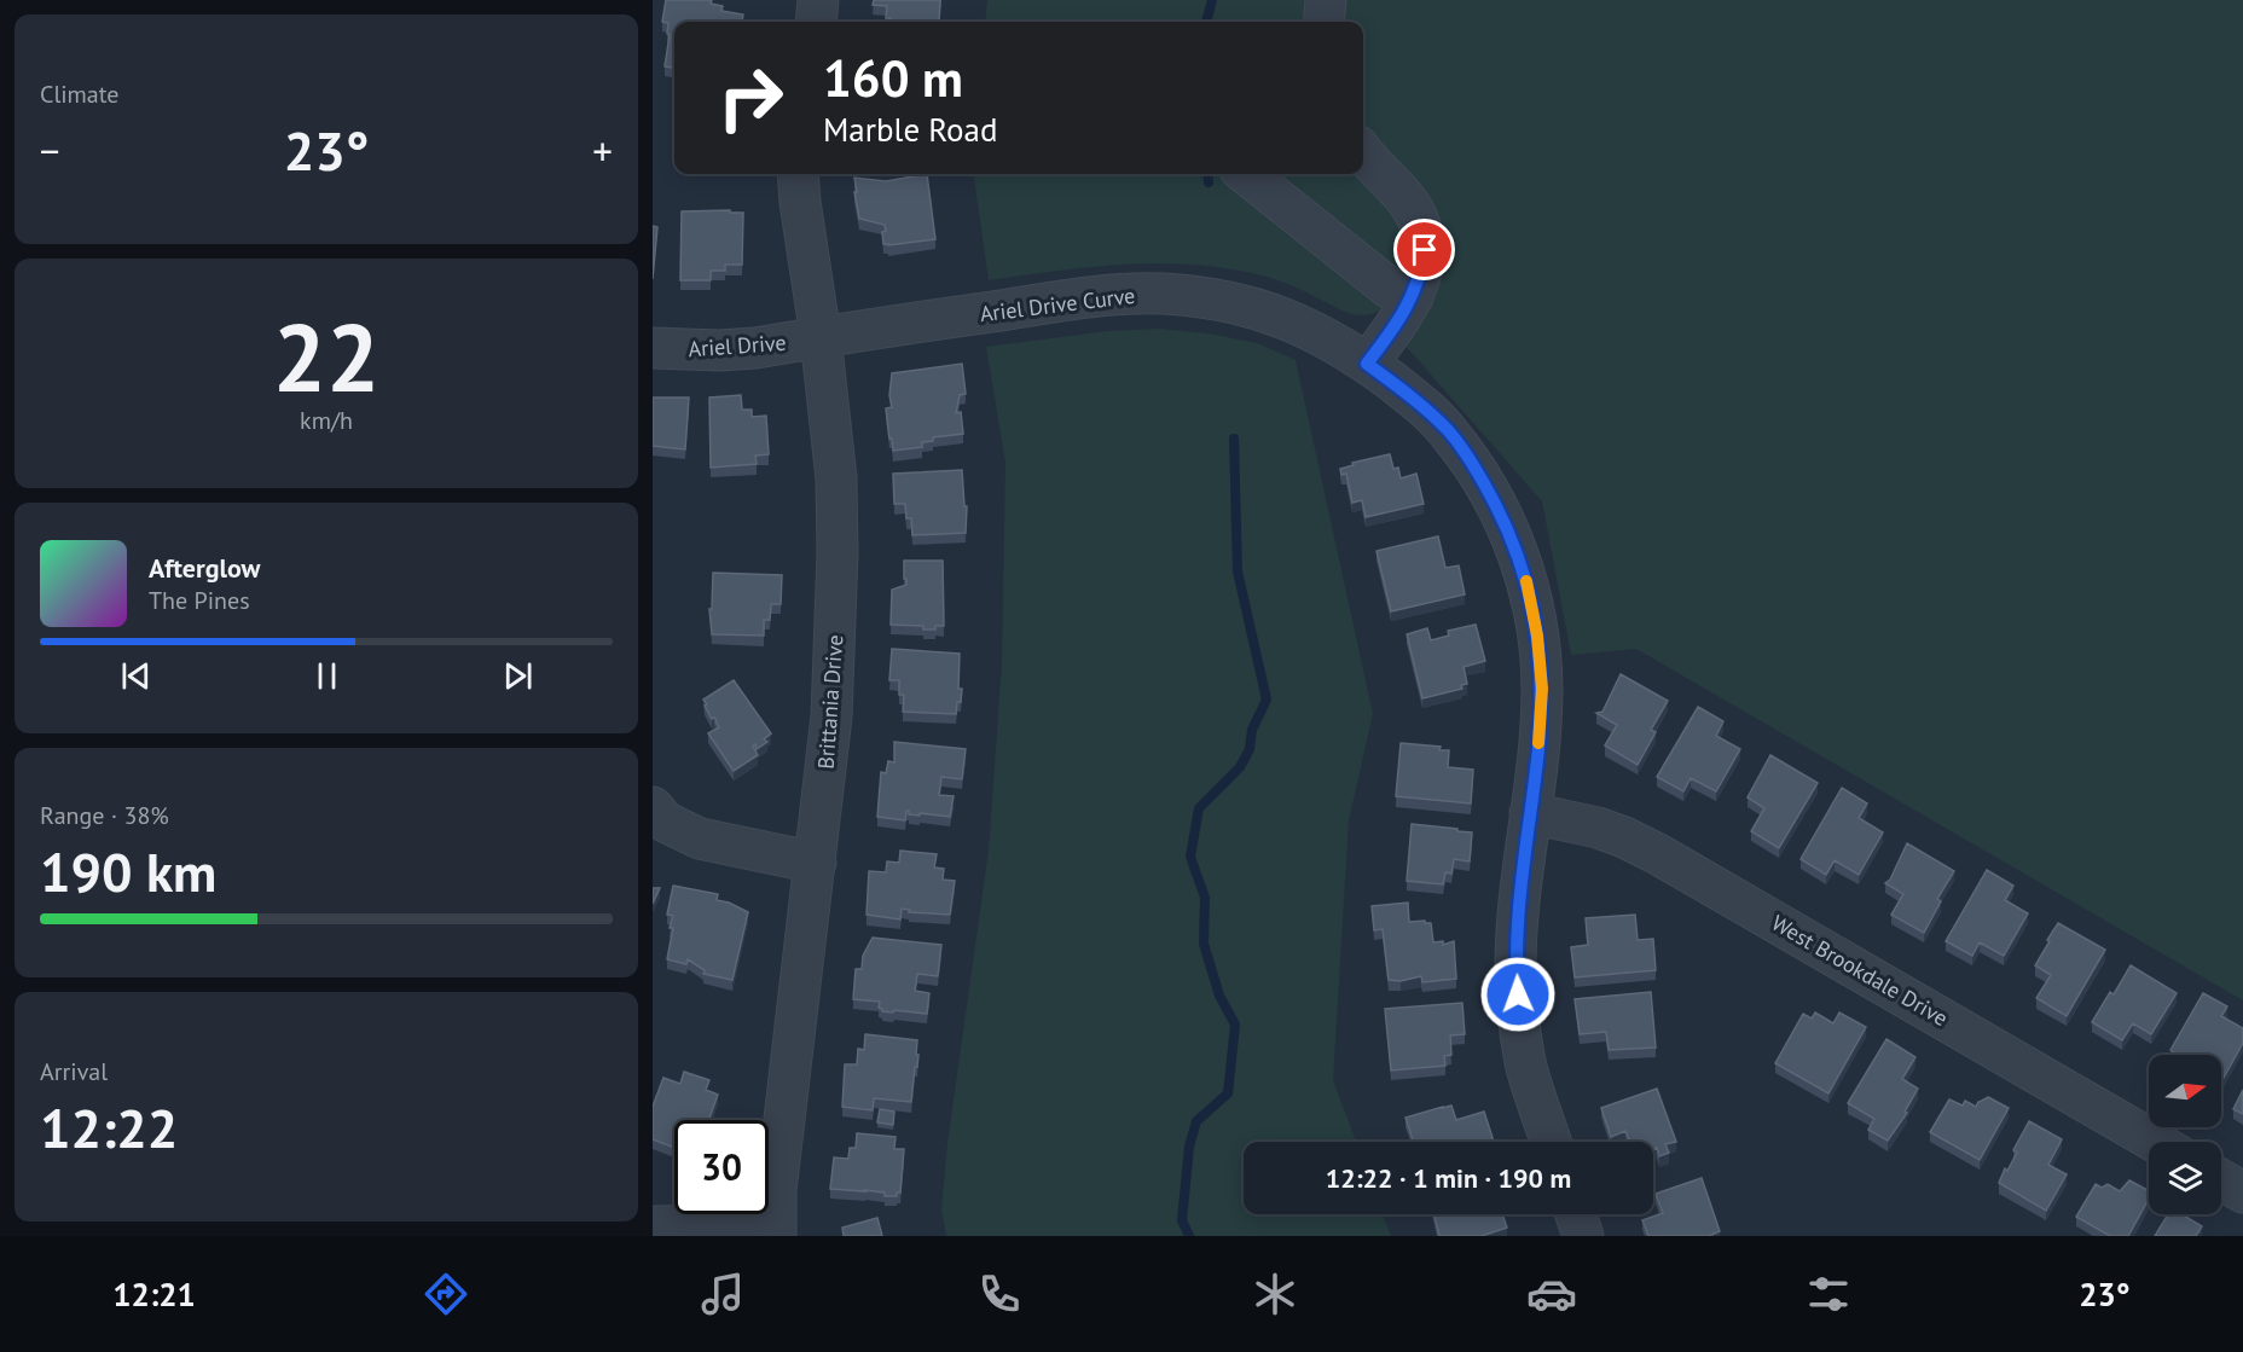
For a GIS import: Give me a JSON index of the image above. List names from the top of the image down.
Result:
{
  "streets": {
    "street": [
      "Ariel Drive Curve",
      "Ariel Drive",
      "Brittania Drive",
      "West Brookdale Drive"
    ]
  },
  "crossings": [
    ["Ariel Drive Curve", "Ariel Drive"],
    ["Ariel Drive Curve", "Brittania Drive"],
    ["Ariel Drive Curve", "West Brookdale Drive"],
    ["Ariel Drive", "Brittania Drive"]
  ],
  "north": "right",
  "page": {
    "tile": [
      "Climate",
      ["22", "km/h"],
      ["Range · 38%", "190 km"],
      ["Arrival", "12:22"]
    ],
    "turn": ["160 m", "Marble Road"],
    "heat": ["−", "23°", "+"],
    "song": ["Afterglow", "The Pines"],
    "limit": "30",
    "trip": "12:22 · 1 min · 190 m",
    "tabs": ["12:21", "23°"]
  }
}
